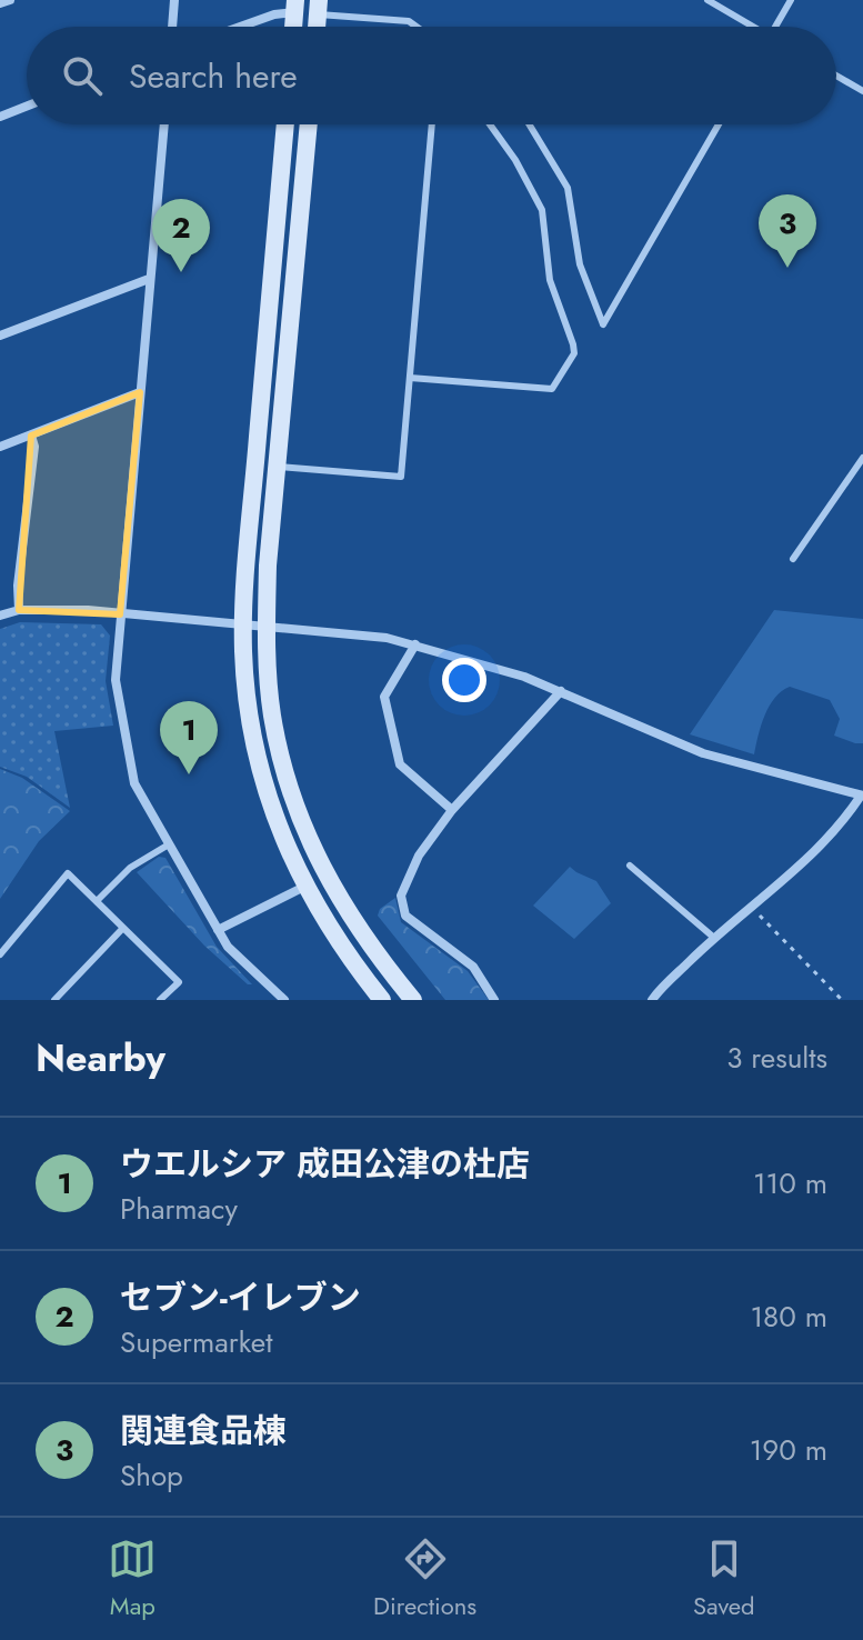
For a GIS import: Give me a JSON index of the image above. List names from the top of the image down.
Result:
{
  "page": {
    "search": "Search here",
    "pins": ["3", "2", "1"],
    "heading": ["Nearby", "3 results"],
    "list": [
      {
        "mark": "1",
        "name": "ウエルシア 成田公津の杜店",
        "note": "Pharmacy",
        "value": "110 m"
      },
      {
        "mark": "2",
        "name": "セブン-イレブン",
        "note": "Supermarket",
        "value": "180 m"
      },
      {
        "mark": "3",
        "name": "関連食品棟",
        "note": "Shop",
        "value": "190 m"
      }
    ],
    "nav": ["Map", "Directions", "Saved"]
  }
}
